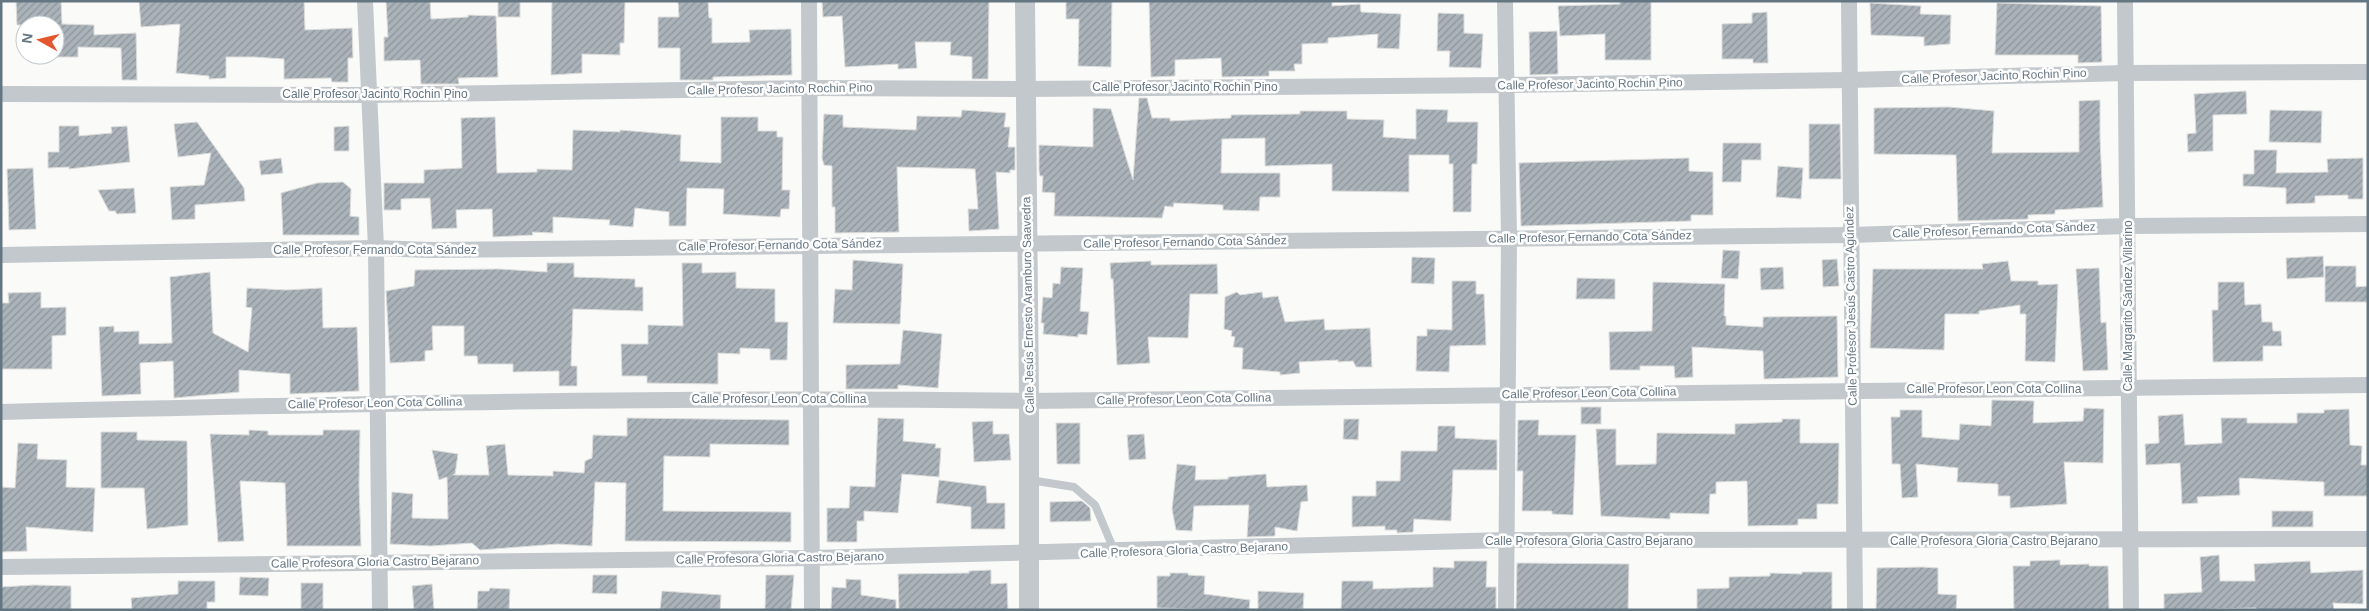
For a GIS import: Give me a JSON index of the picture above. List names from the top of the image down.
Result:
{
  "streets": {
    "street": [
      "Calle Profesor Jacinto Rochin Pino",
      "Calle Profesor Fernando Cota Sández",
      "Calle Jesús Ernesto Aramburo Saavedra",
      "Calle Profesor Jesús Castro Agúndez",
      "Calle Margarito Sández Villarino",
      "Calle Profesor Leon Cota Collina",
      "Calle Profesora Gloria Castro Bejarano"
    ]
  },
  "crossings": [
    ["Calle Profesor Jacinto Rochin Pino", "Calle Jesús Ernesto Aramburo Saavedra"],
    ["Calle Profesor Jacinto Rochin Pino", "Calle Profesor Jesús Castro Agúndez"],
    ["Calle Profesor Jacinto Rochin Pino", "Calle Margarito Sández Villarino"],
    ["Calle Profesor Fernando Cota Sández", "Calle Jesús Ernesto Aramburo Saavedra"],
    ["Calle Profesor Fernando Cota Sández", "Calle Profesor Jesús Castro Agúndez"],
    ["Calle Profesor Fernando Cota Sández", "Calle Margarito Sández Villarino"],
    ["Calle Jesús Ernesto Aramburo Saavedra", "Calle Profesor Leon Cota Collina"],
    ["Calle Jesús Ernesto Aramburo Saavedra", "Calle Profesora Gloria Castro Bejarano"],
    ["Calle Profesor Jesús Castro Agúndez", "Calle Profesor Leon Cota Collina"],
    ["Calle Profesor Jesús Castro Agúndez", "Calle Profesora Gloria Castro Bejarano"],
    ["Calle Margarito Sández Villarino", "Calle Profesor Leon Cota Collina"],
    ["Calle Margarito Sández Villarino", "Calle Profesora Gloria Castro Bejarano"]
  ],
  "north": "left"
}
